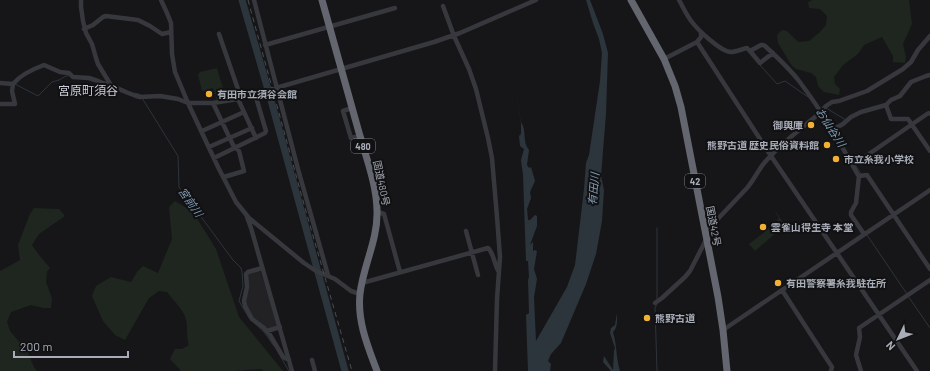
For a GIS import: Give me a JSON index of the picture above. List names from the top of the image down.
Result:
{
  "streets": {
    "highway": [
      "480",
      "42",
      "国道480号",
      "国道42号"
    ]
  },
  "districts": ["宮原町須谷"],
  "water": ["お仙谷川", "有田川", "宮前川"],
  "places": [
    "有田市立須谷会館",
    "御輿庫",
    "熊野古道 歴史民俗資料館",
    "市立糸我小学校",
    "雲雀山得生寺 本堂",
    "有田警察署糸我駐在所",
    "熊野古道"
  ],
  "scale_bar": "200 m",
  "north": "bottom left"
}
